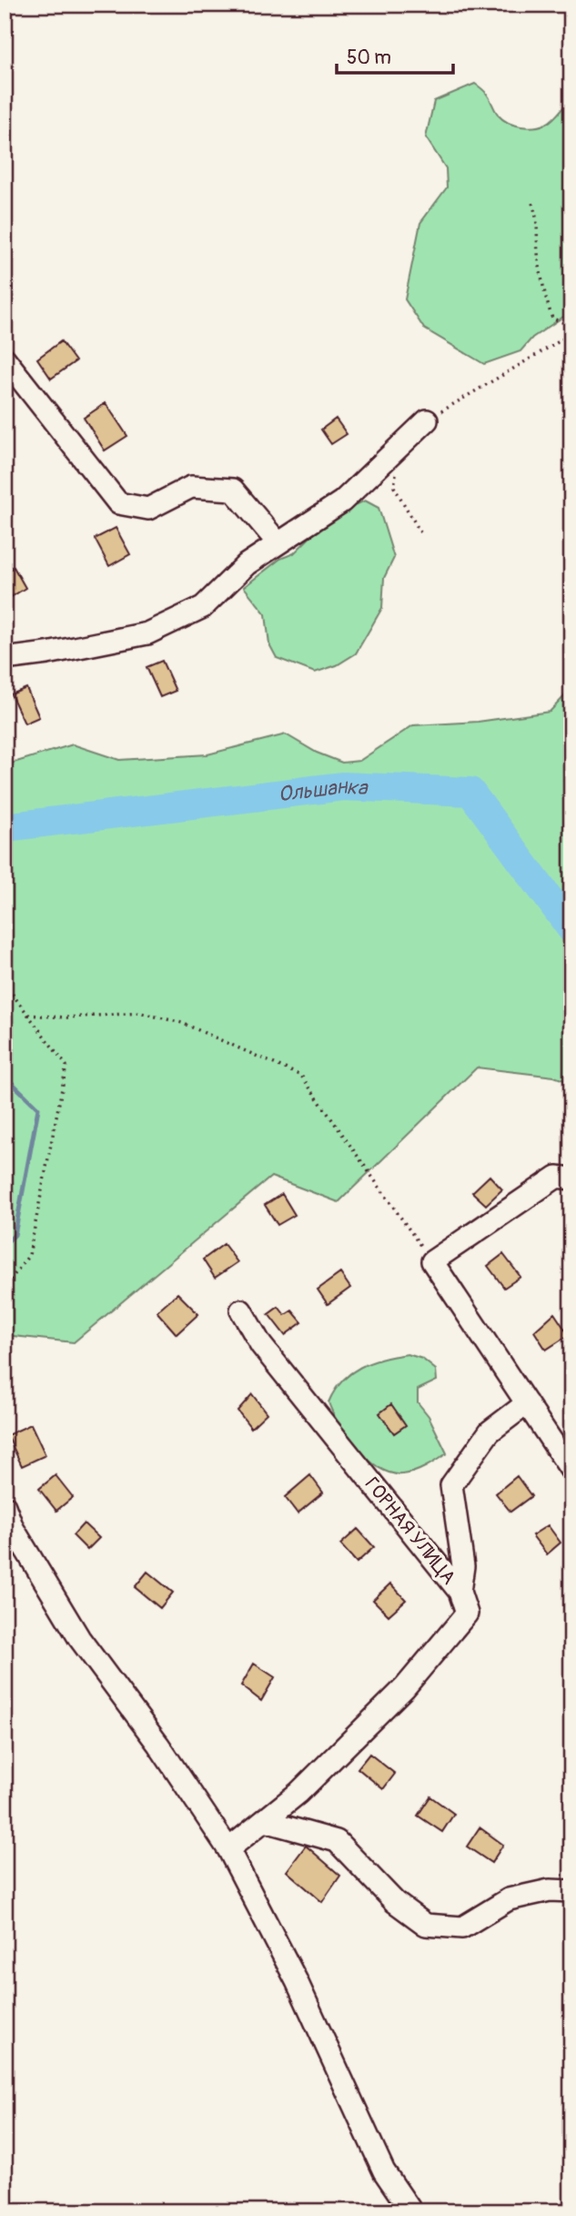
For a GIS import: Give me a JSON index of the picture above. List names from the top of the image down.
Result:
{
  "streets": {
    "street": ["ГОРНАЯ УЛИЦА"]
  },
  "water": ["Ольшанка"],
  "scale_bar": "50 m"
}
